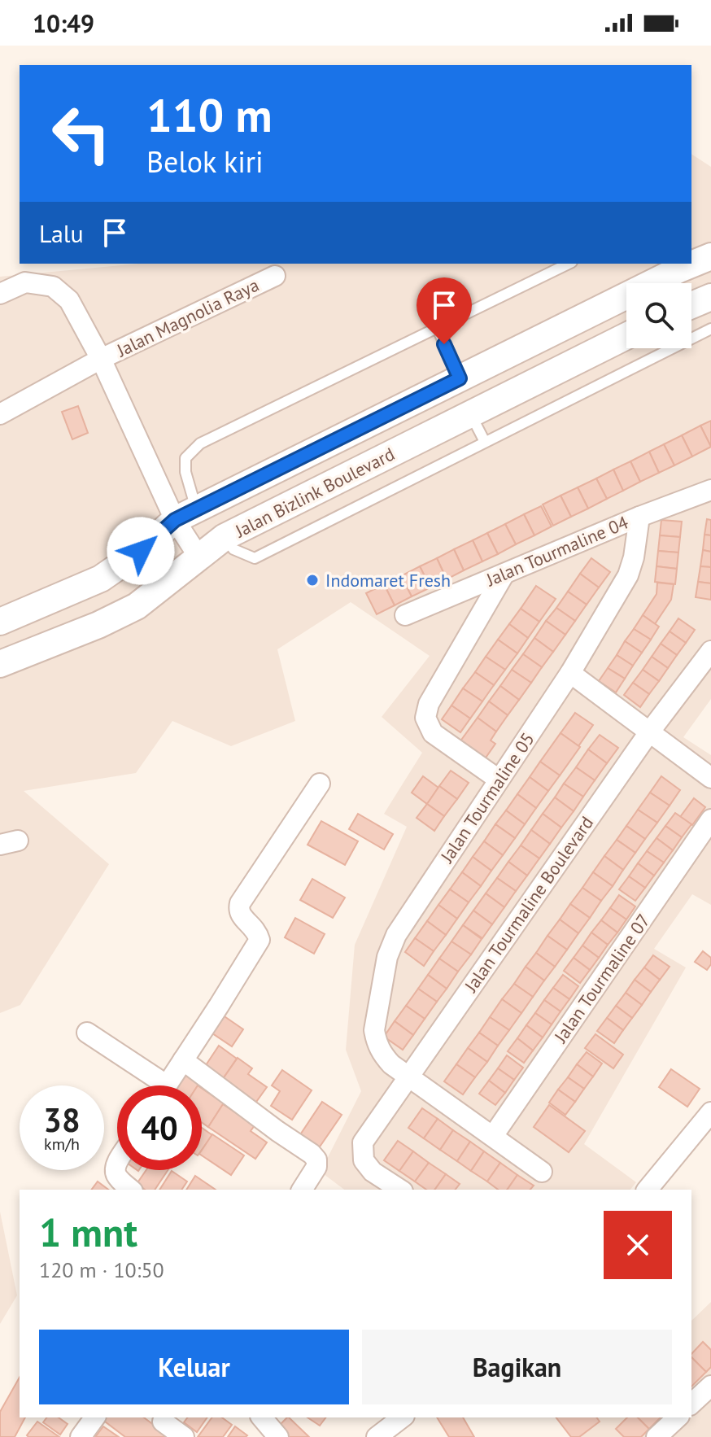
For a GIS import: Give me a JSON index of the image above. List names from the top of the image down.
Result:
{
  "streets": {
    "street": [
      "Jalan Magnolia Raya",
      "Jalan Bizlink Boulevard",
      "Jalan Tourmaline 04",
      "Jalan Tourmaline 05",
      "Jalan Tourmaline Boulevard",
      "Jalan Tourmaline 07"
    ]
  },
  "crossings": [
    ["Jalan Tourmaline 04", "Jalan Tourmaline 05"],
    ["Jalan Tourmaline 05", "Jalan Tourmaline Boulevard"]
  ],
  "places": ["Indomaret Fresh"],
  "page": {
    "status": "10:49",
    "turn": ["110 m", "Belok kiri"],
    "then": "Lalu",
    "speed": "38 km/h",
    "limit": "40",
    "heading": ["1 mnt", "120 m · 10:50"],
    "buttons": ["Keluar", "Bagikan"]
  }
}
